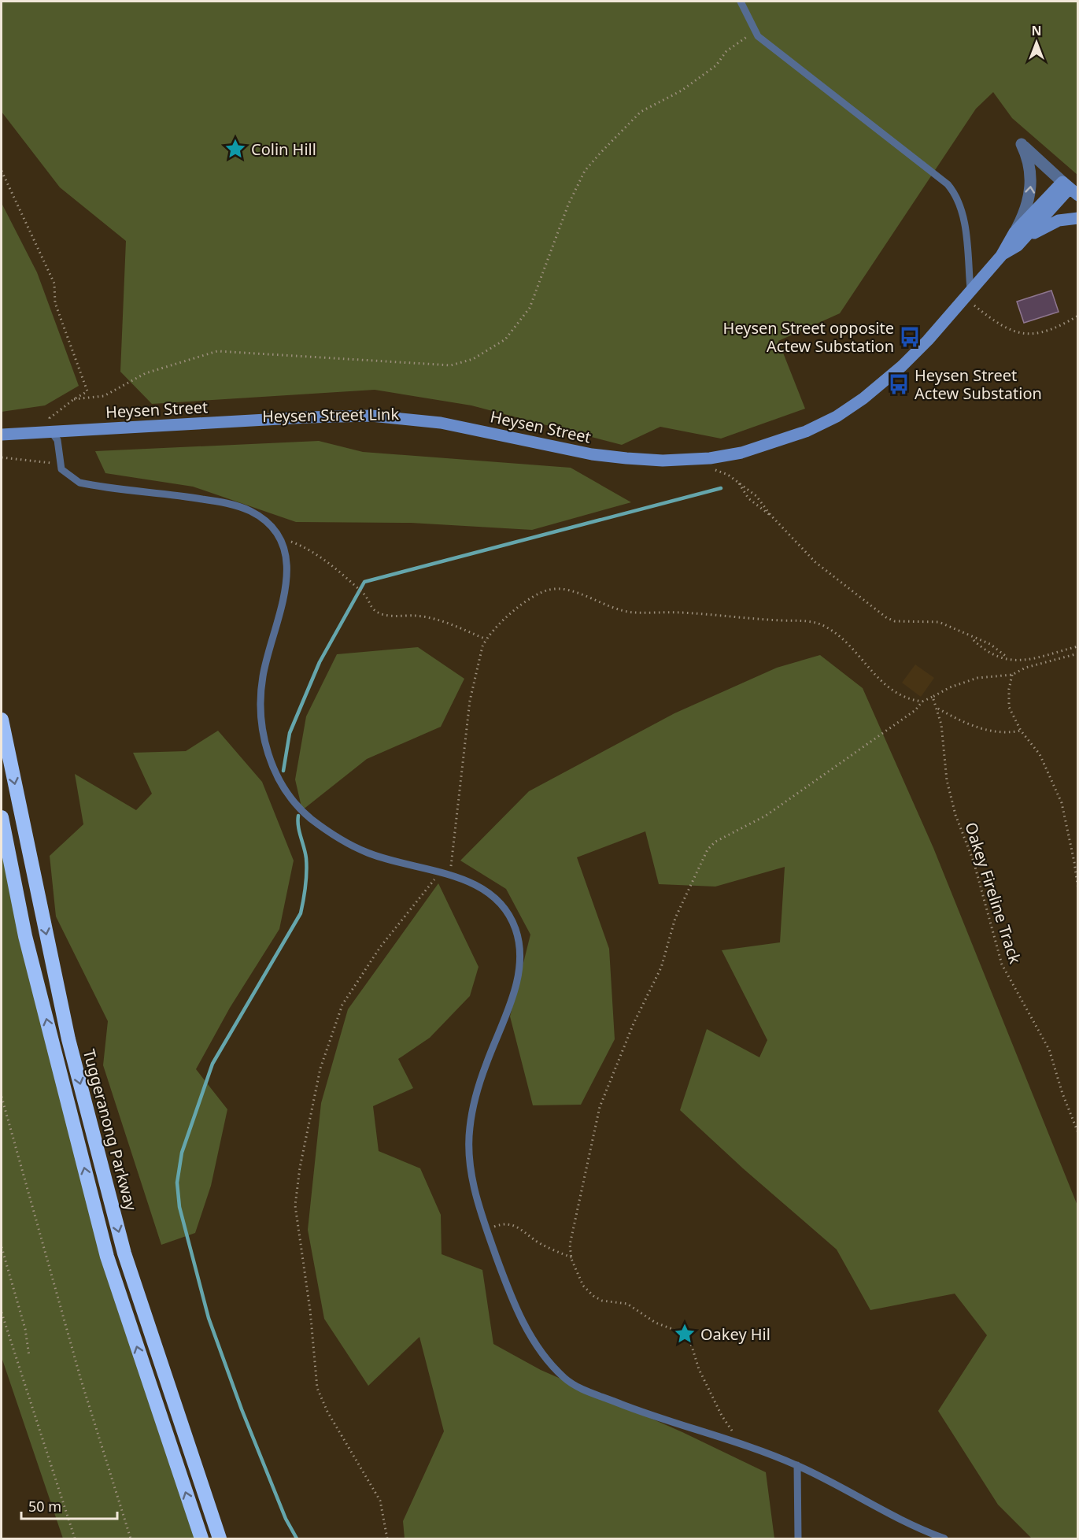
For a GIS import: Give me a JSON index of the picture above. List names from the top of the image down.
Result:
{
  "streets": {
    "highway": ["Tuggeranong Parkway"],
    "main road": ["Heysen Street"],
    "path": ["Oakey Fireline Track"]
  },
  "places": {
    "place": ["Colin Hill", "Oakey Hil"],
    "bus stop": ["Heysen Street opposite Actew Substation", "Heysen Street Actew Substation"]
  },
  "scale_bar": "50 m",
  "north": "top"
}
